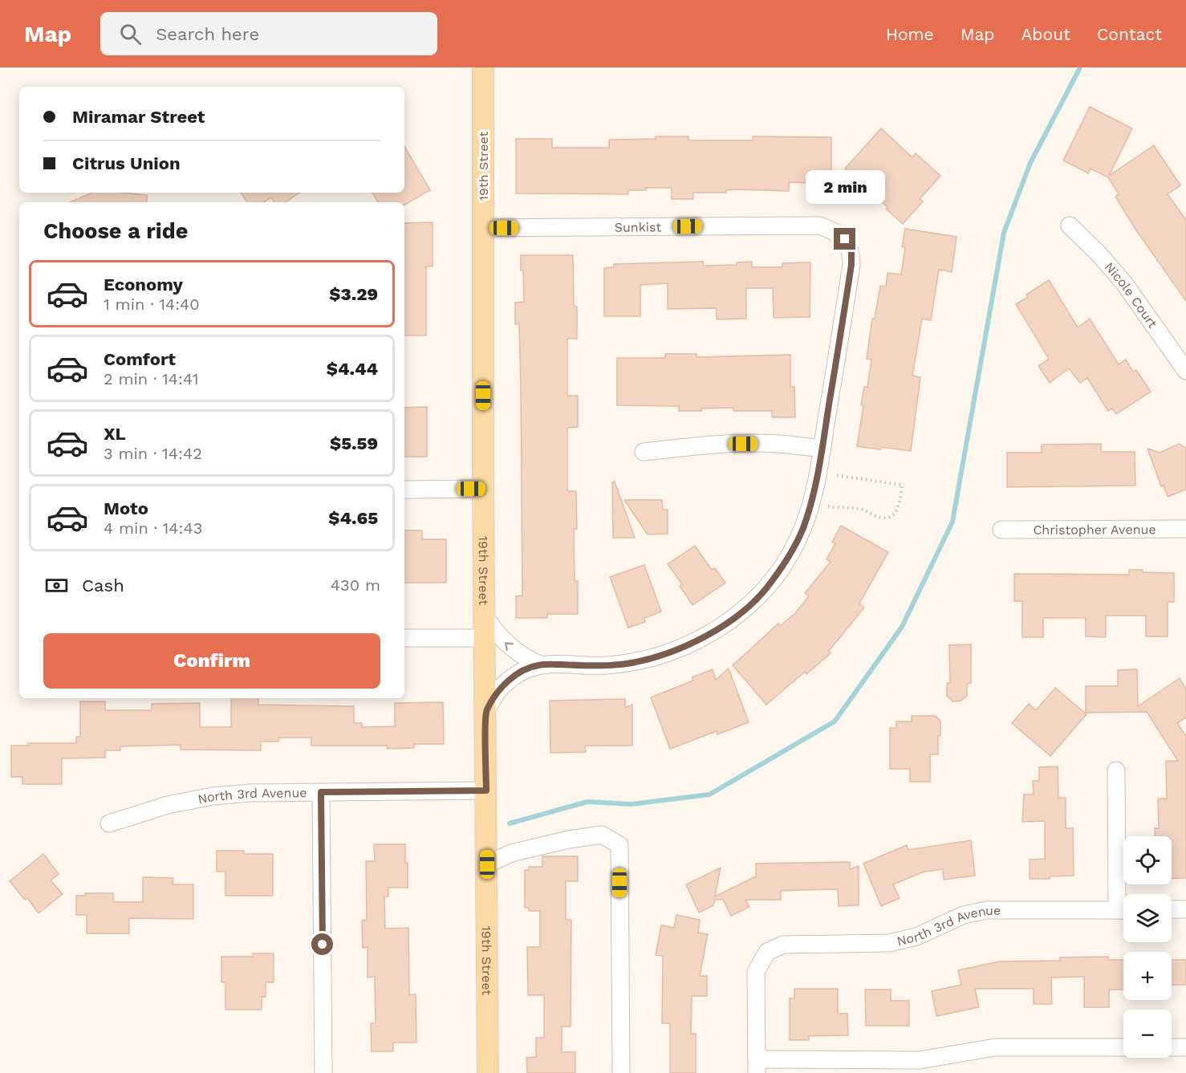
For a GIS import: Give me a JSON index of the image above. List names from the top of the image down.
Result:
{
  "streets": {
    "main road": ["19th Street"],
    "street": [
      "Sunkist",
      "Nicole Court",
      "Christopher Avenue",
      "North 3rd Avenue"
    ]
  },
  "crossings": [
    ["19th Street", "Sunkist"],
    ["19th Street", "North 3rd Avenue"]
  ],
  "page": {
    "header": "Map",
    "search": "Search here",
    "nav": [
      "Home",
      "Map",
      "About",
      "Contact"
    ],
    "banner": ["Miramar Street", "Citrus Union"],
    "bubble": "2 min",
    "heading": "Choose a ride",
    "list": [
      {
        "name": "Economy",
        "note": "1 min · 14:40",
        "value": "$3.29"
      },
      {
        "name": "Comfort",
        "note": "2 min · 14:41",
        "value": "$4.44"
      },
      {
        "name": "XL",
        "note": "3 min · 14:42",
        "value": "$5.59"
      },
      {
        "name": "Moto",
        "note": "4 min · 14:43",
        "value": "$4.65"
      }
    ],
    "pay": ["Cash", "430 m"],
    "buttons": "Confirm",
    "map_buttons": ["+", "−"]
  }
}
